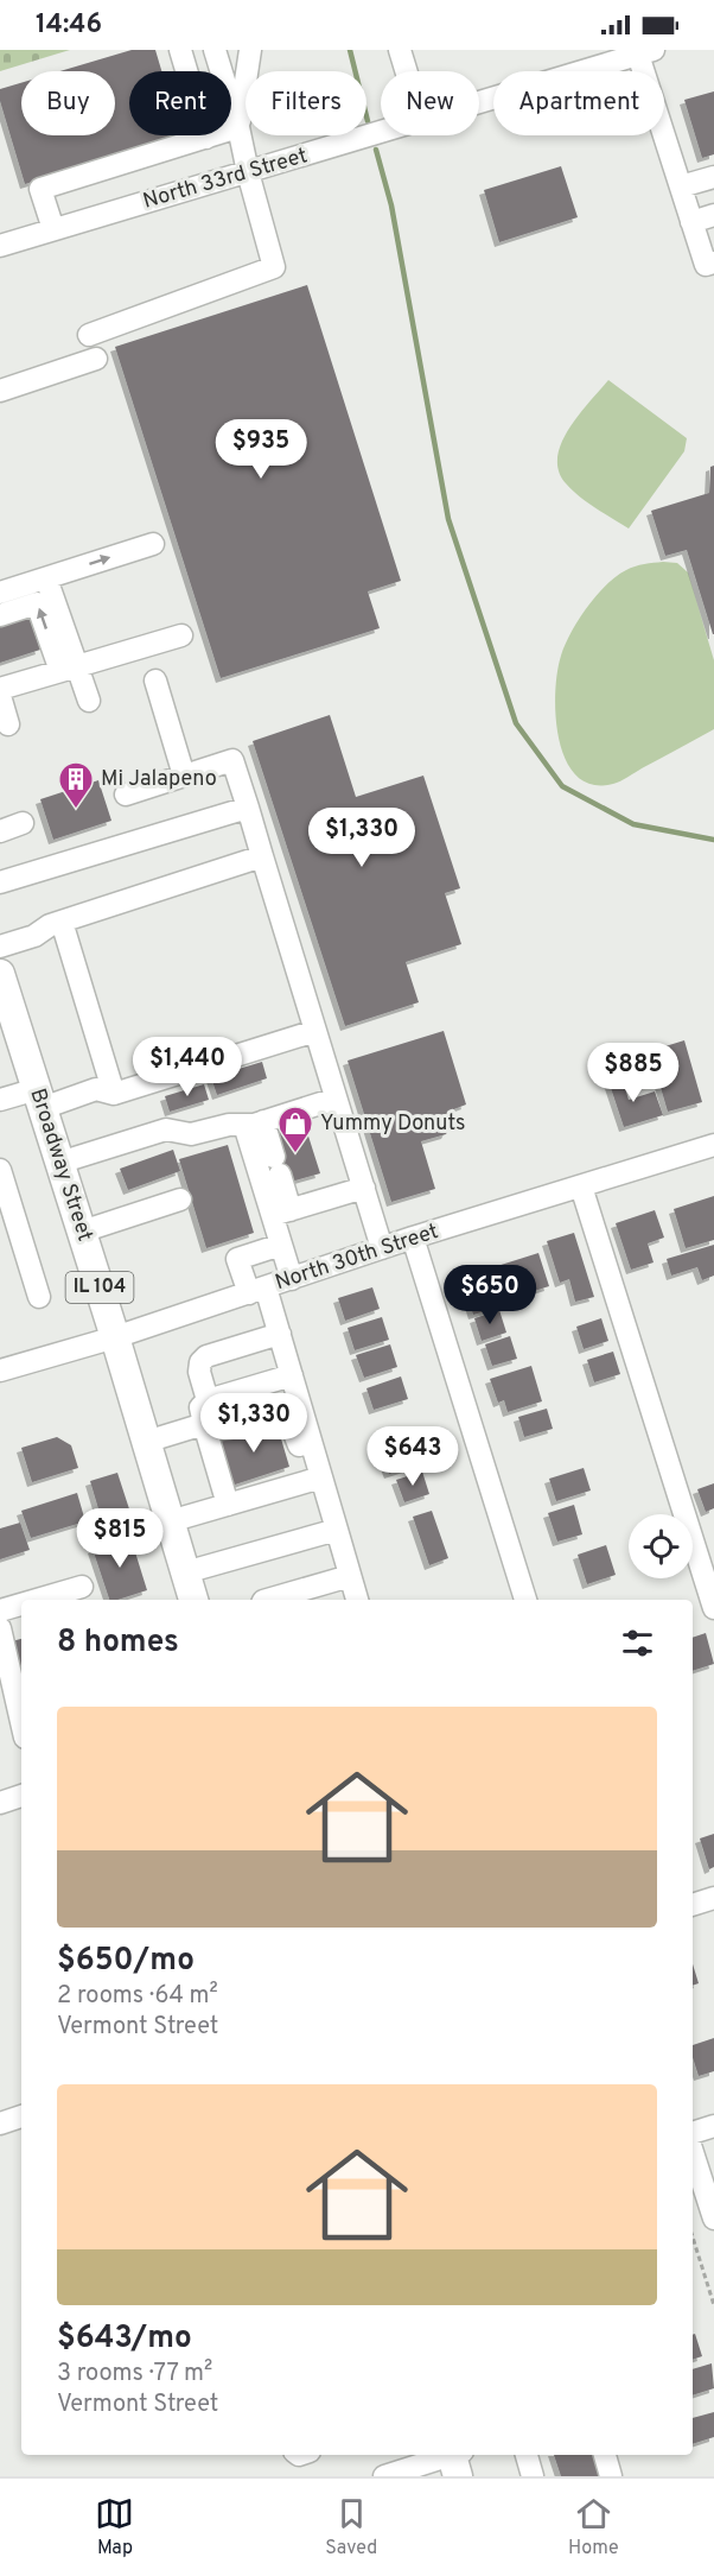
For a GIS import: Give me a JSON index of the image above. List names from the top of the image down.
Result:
{
  "streets": {
    "main road": ["Broadway Street", "IL 104"],
    "street": ["North 33rd Street", "North 30th Street"]
  },
  "crossings": [
    ["Broadway Street", "North 30th Street"]
  ],
  "places": {
    "building": ["Mi Jalapeno"],
    "shop": ["Yummy Donuts"]
  },
  "page": {
    "status": "14:46",
    "chip": [
      "Buy",
      "Rent",
      "Filters",
      "New",
      "Apartment"
    ],
    "price": [
      "$935",
      "$1,330",
      "$1,440",
      "$885",
      "$650",
      "$1,330",
      "$643",
      "$815"
    ],
    "heading": "8 homes",
    "list": [
      {
        "name": "$650/mo",
        "note": "2 rooms · 64 m² · Vermont Street"
      },
      {
        "name": "$643/mo",
        "note": "3 rooms · 77 m² · Vermont Street"
      }
    ],
    "tabs": ["Map", "Saved", "Home"]
  }
}
